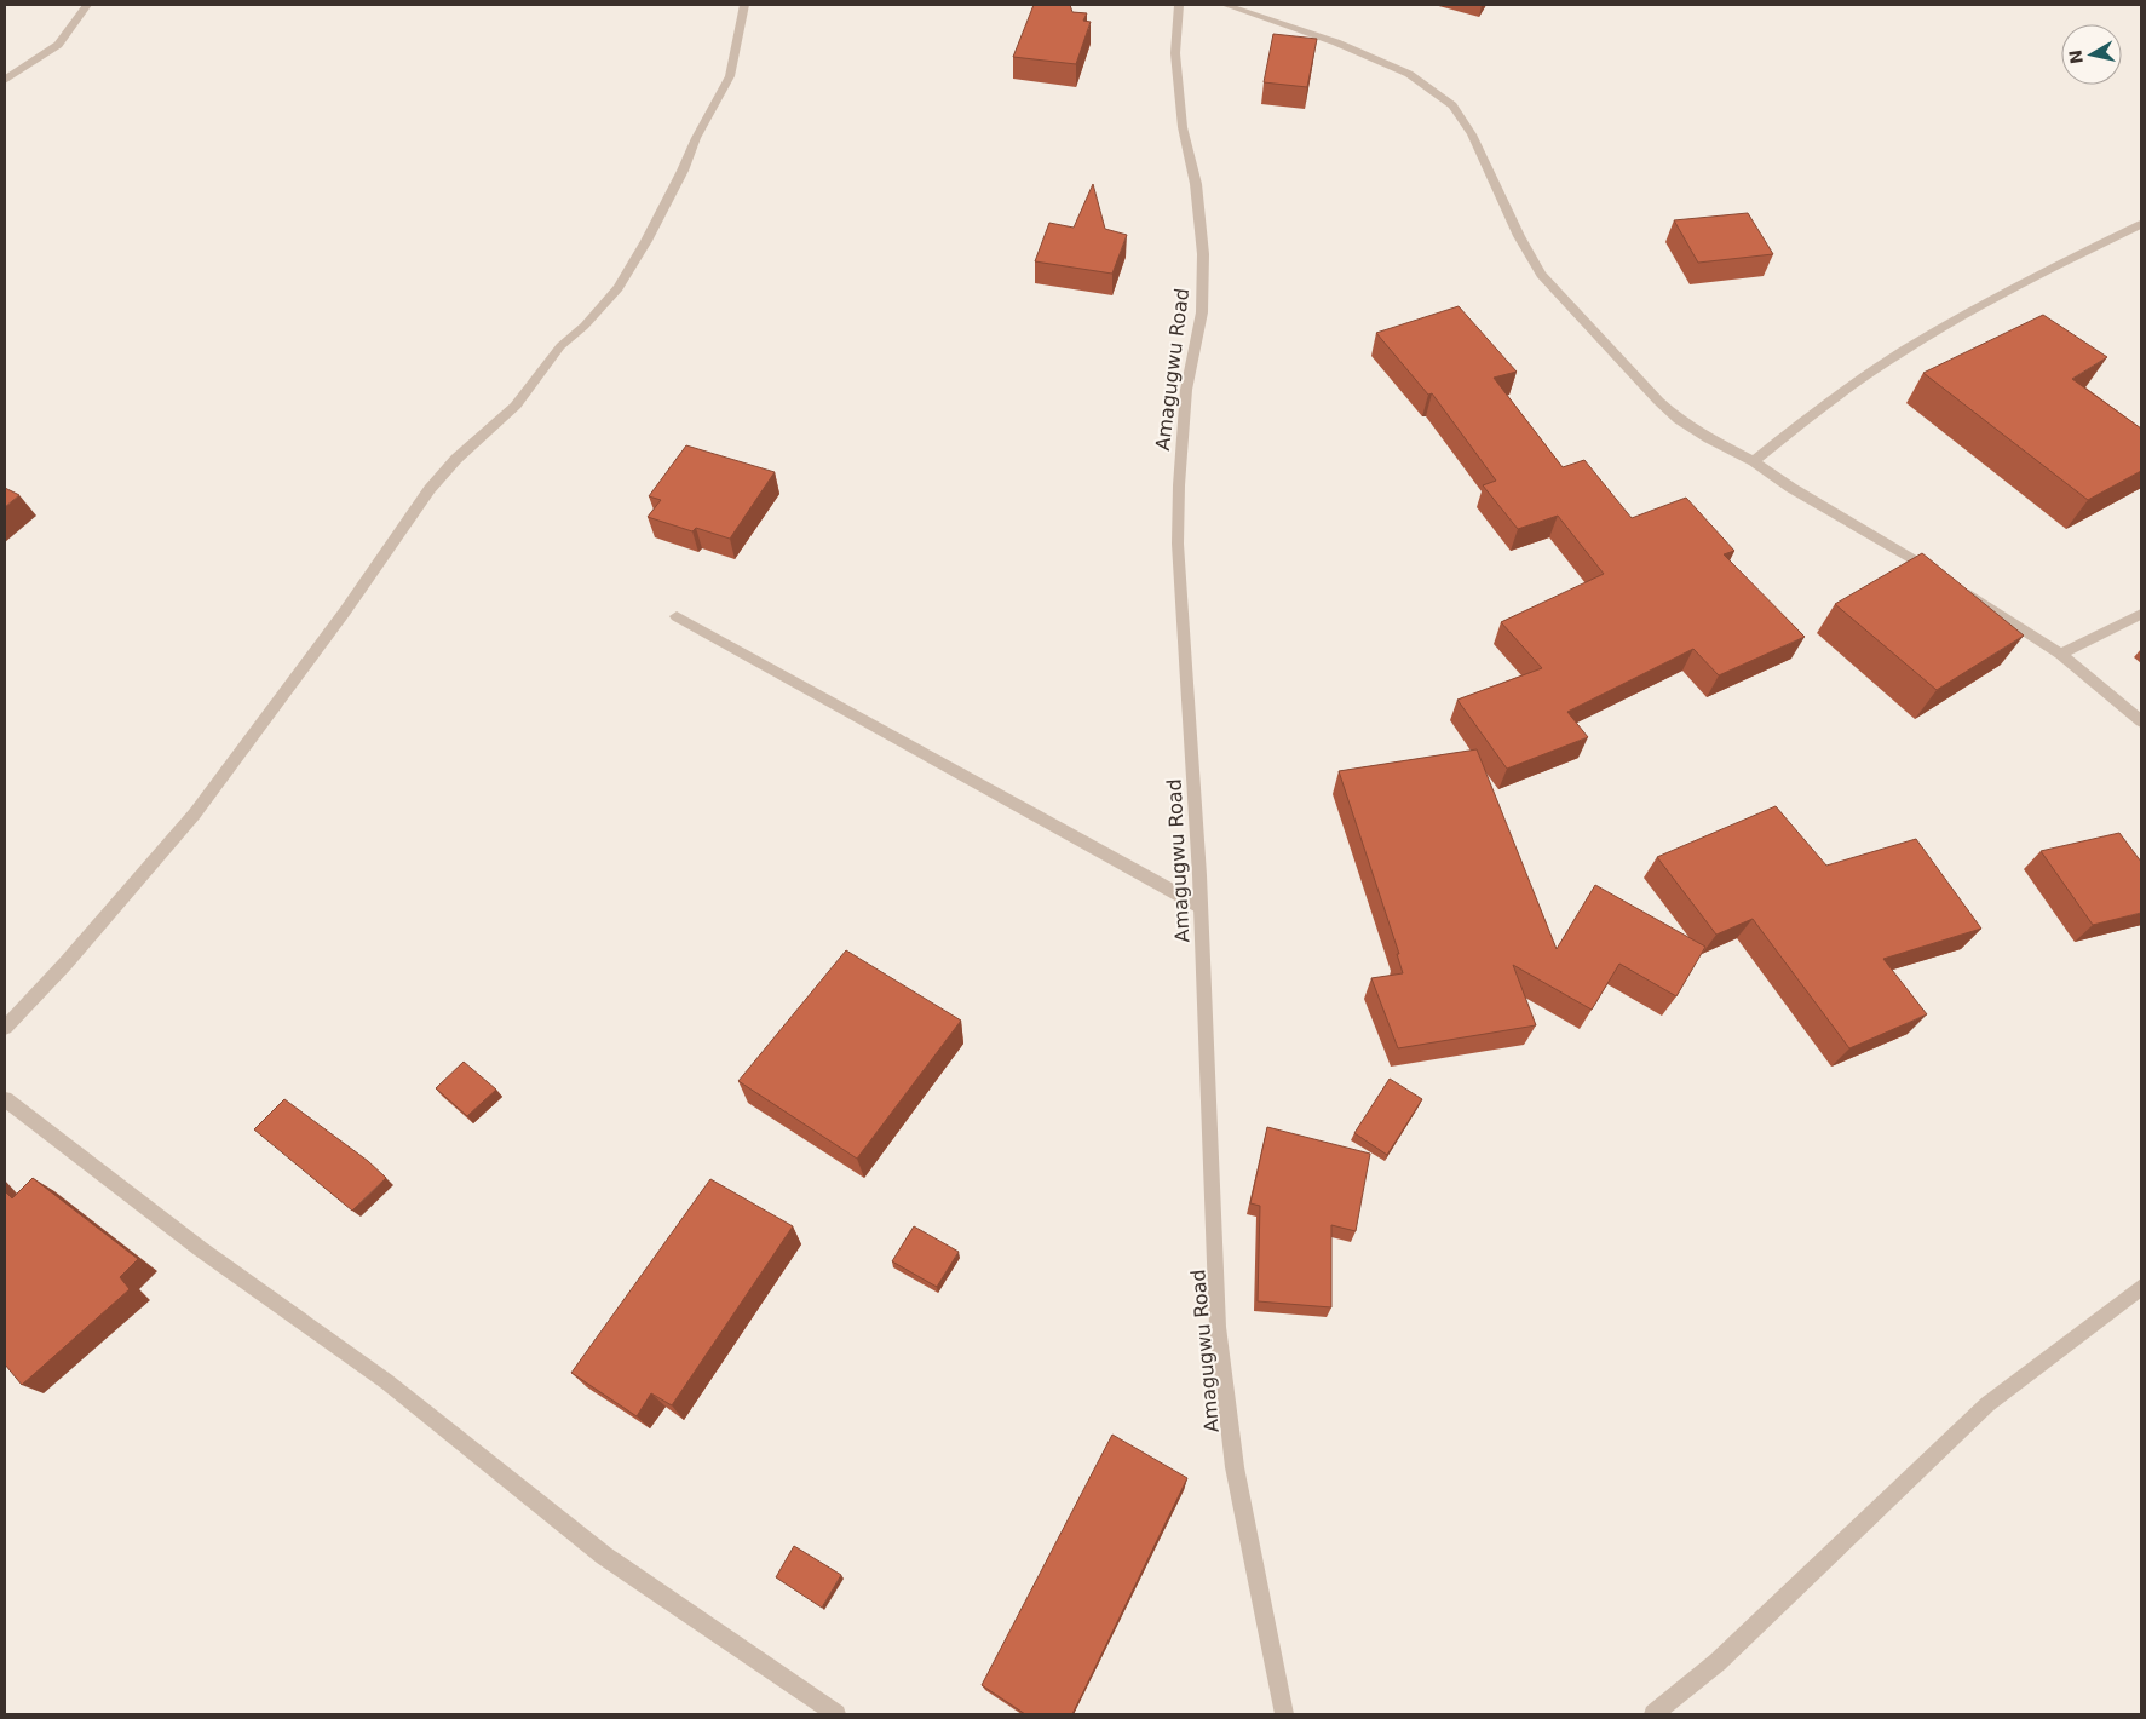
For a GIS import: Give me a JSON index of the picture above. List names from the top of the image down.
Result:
{
  "streets": {
    "street": ["Amagugwu Road"]
  },
  "north": "left"
}
